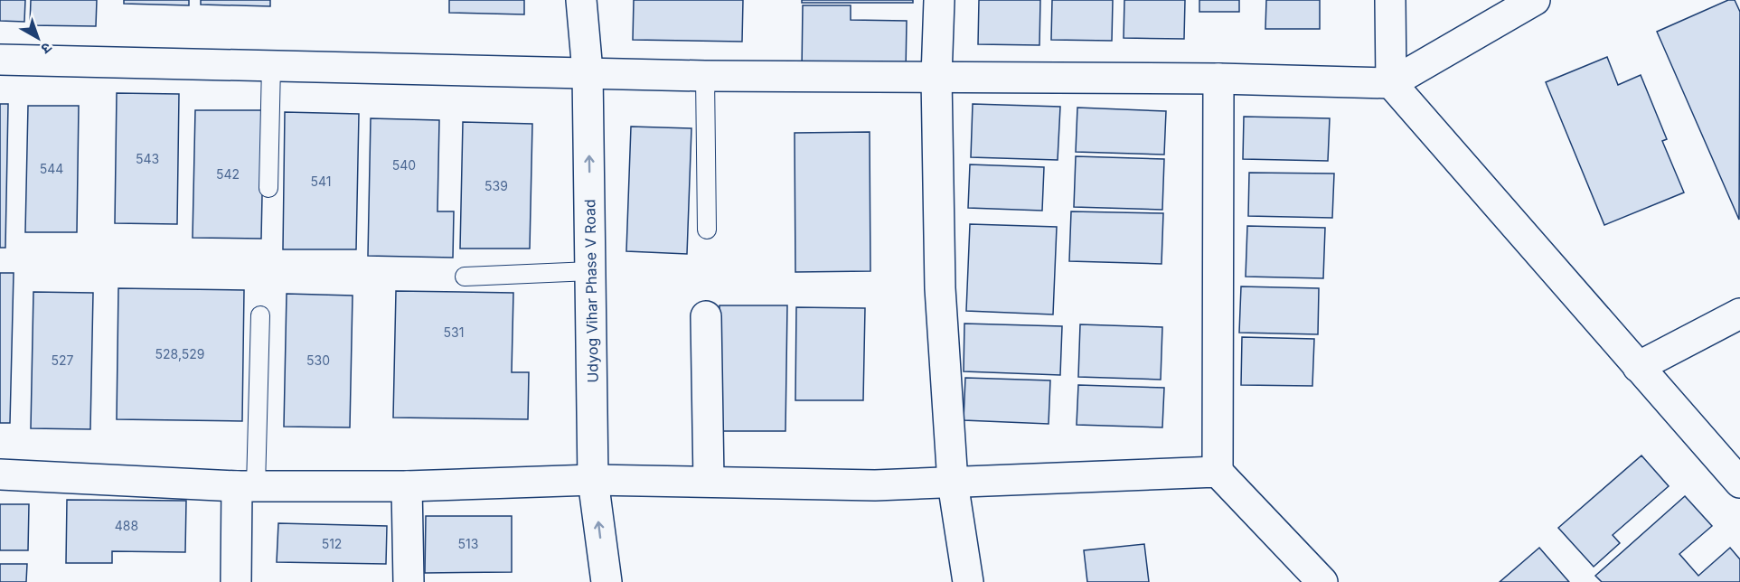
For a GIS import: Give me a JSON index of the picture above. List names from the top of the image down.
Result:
{
  "streets": {
    "street": ["Udyog Vihar Phase V Road"]
  },
  "house_numbers": [
    "543",
    "540",
    "544",
    "542",
    "541",
    "539",
    "531",
    "528,529",
    "527",
    "530",
    "488",
    "512",
    "513"
  ],
  "north": "bottom right"
}
